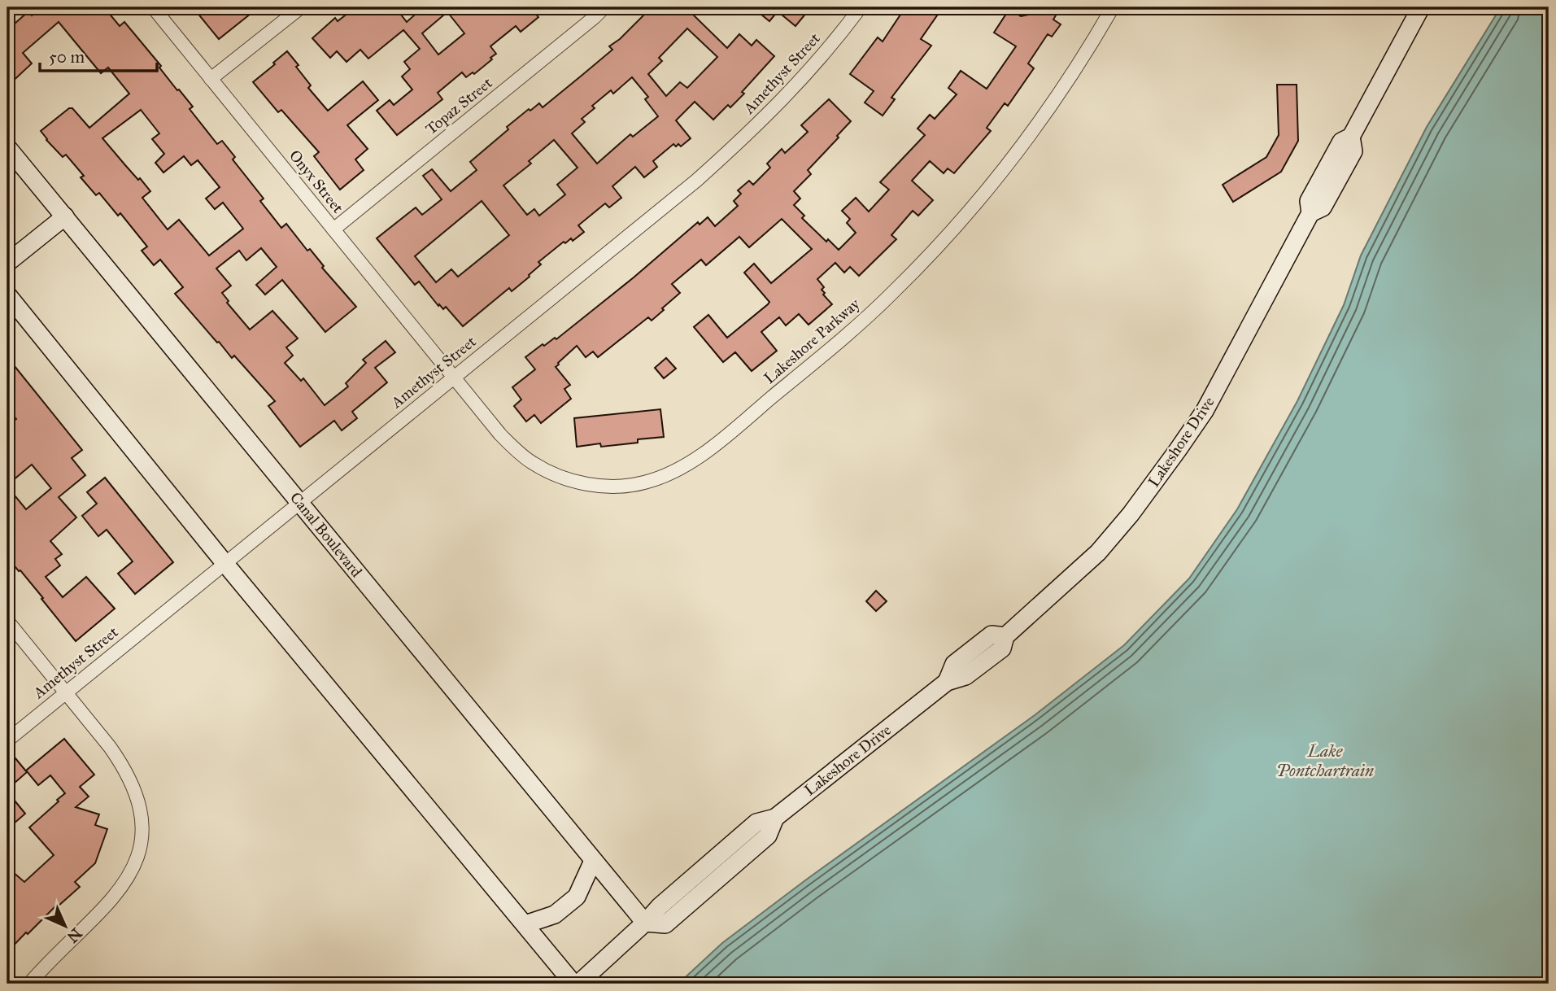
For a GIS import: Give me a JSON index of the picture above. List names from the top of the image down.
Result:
{
  "streets": {
    "street": [
      "Amethyst Street",
      "Topaz Street",
      "Onyx Street",
      "Lakeshore Parkway",
      "Lakeshore Drive",
      "Canal Boulevard"
    ]
  },
  "crossings": [
    ["Amethyst Street", "Onyx Street"],
    ["Amethyst Street", "Lakeshore Parkway"],
    ["Amethyst Street", "Canal Boulevard"],
    ["Topaz Street", "Onyx Street"],
    ["Onyx Street", "Lakeshore Parkway"],
    ["Lakeshore Drive", "Canal Boulevard"]
  ],
  "water": ["Lake Pontchartrain"],
  "scale_bar": "50 m",
  "north": "bottom right"
}
